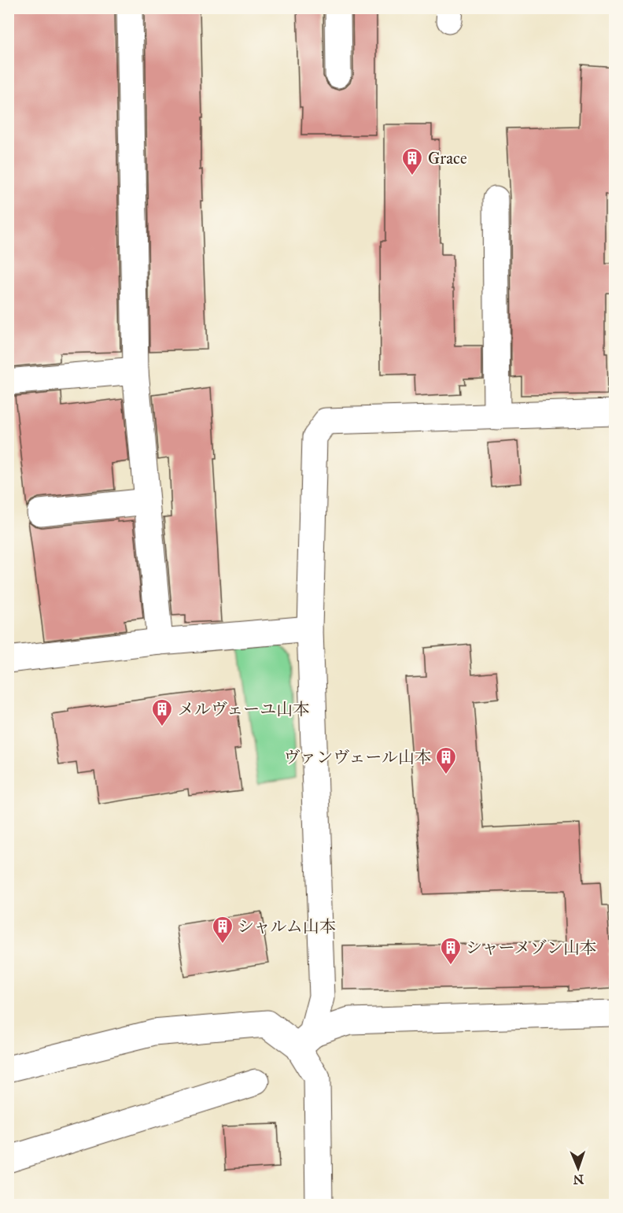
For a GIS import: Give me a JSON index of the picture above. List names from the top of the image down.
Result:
{
  "places": {
    "building": [
      "Grace",
      "メルヴェーユ山本",
      "ヴァンヴェール山本",
      "シャルム山本",
      "シャーメゾン山本"
    ]
  },
  "north": "bottom"
}
